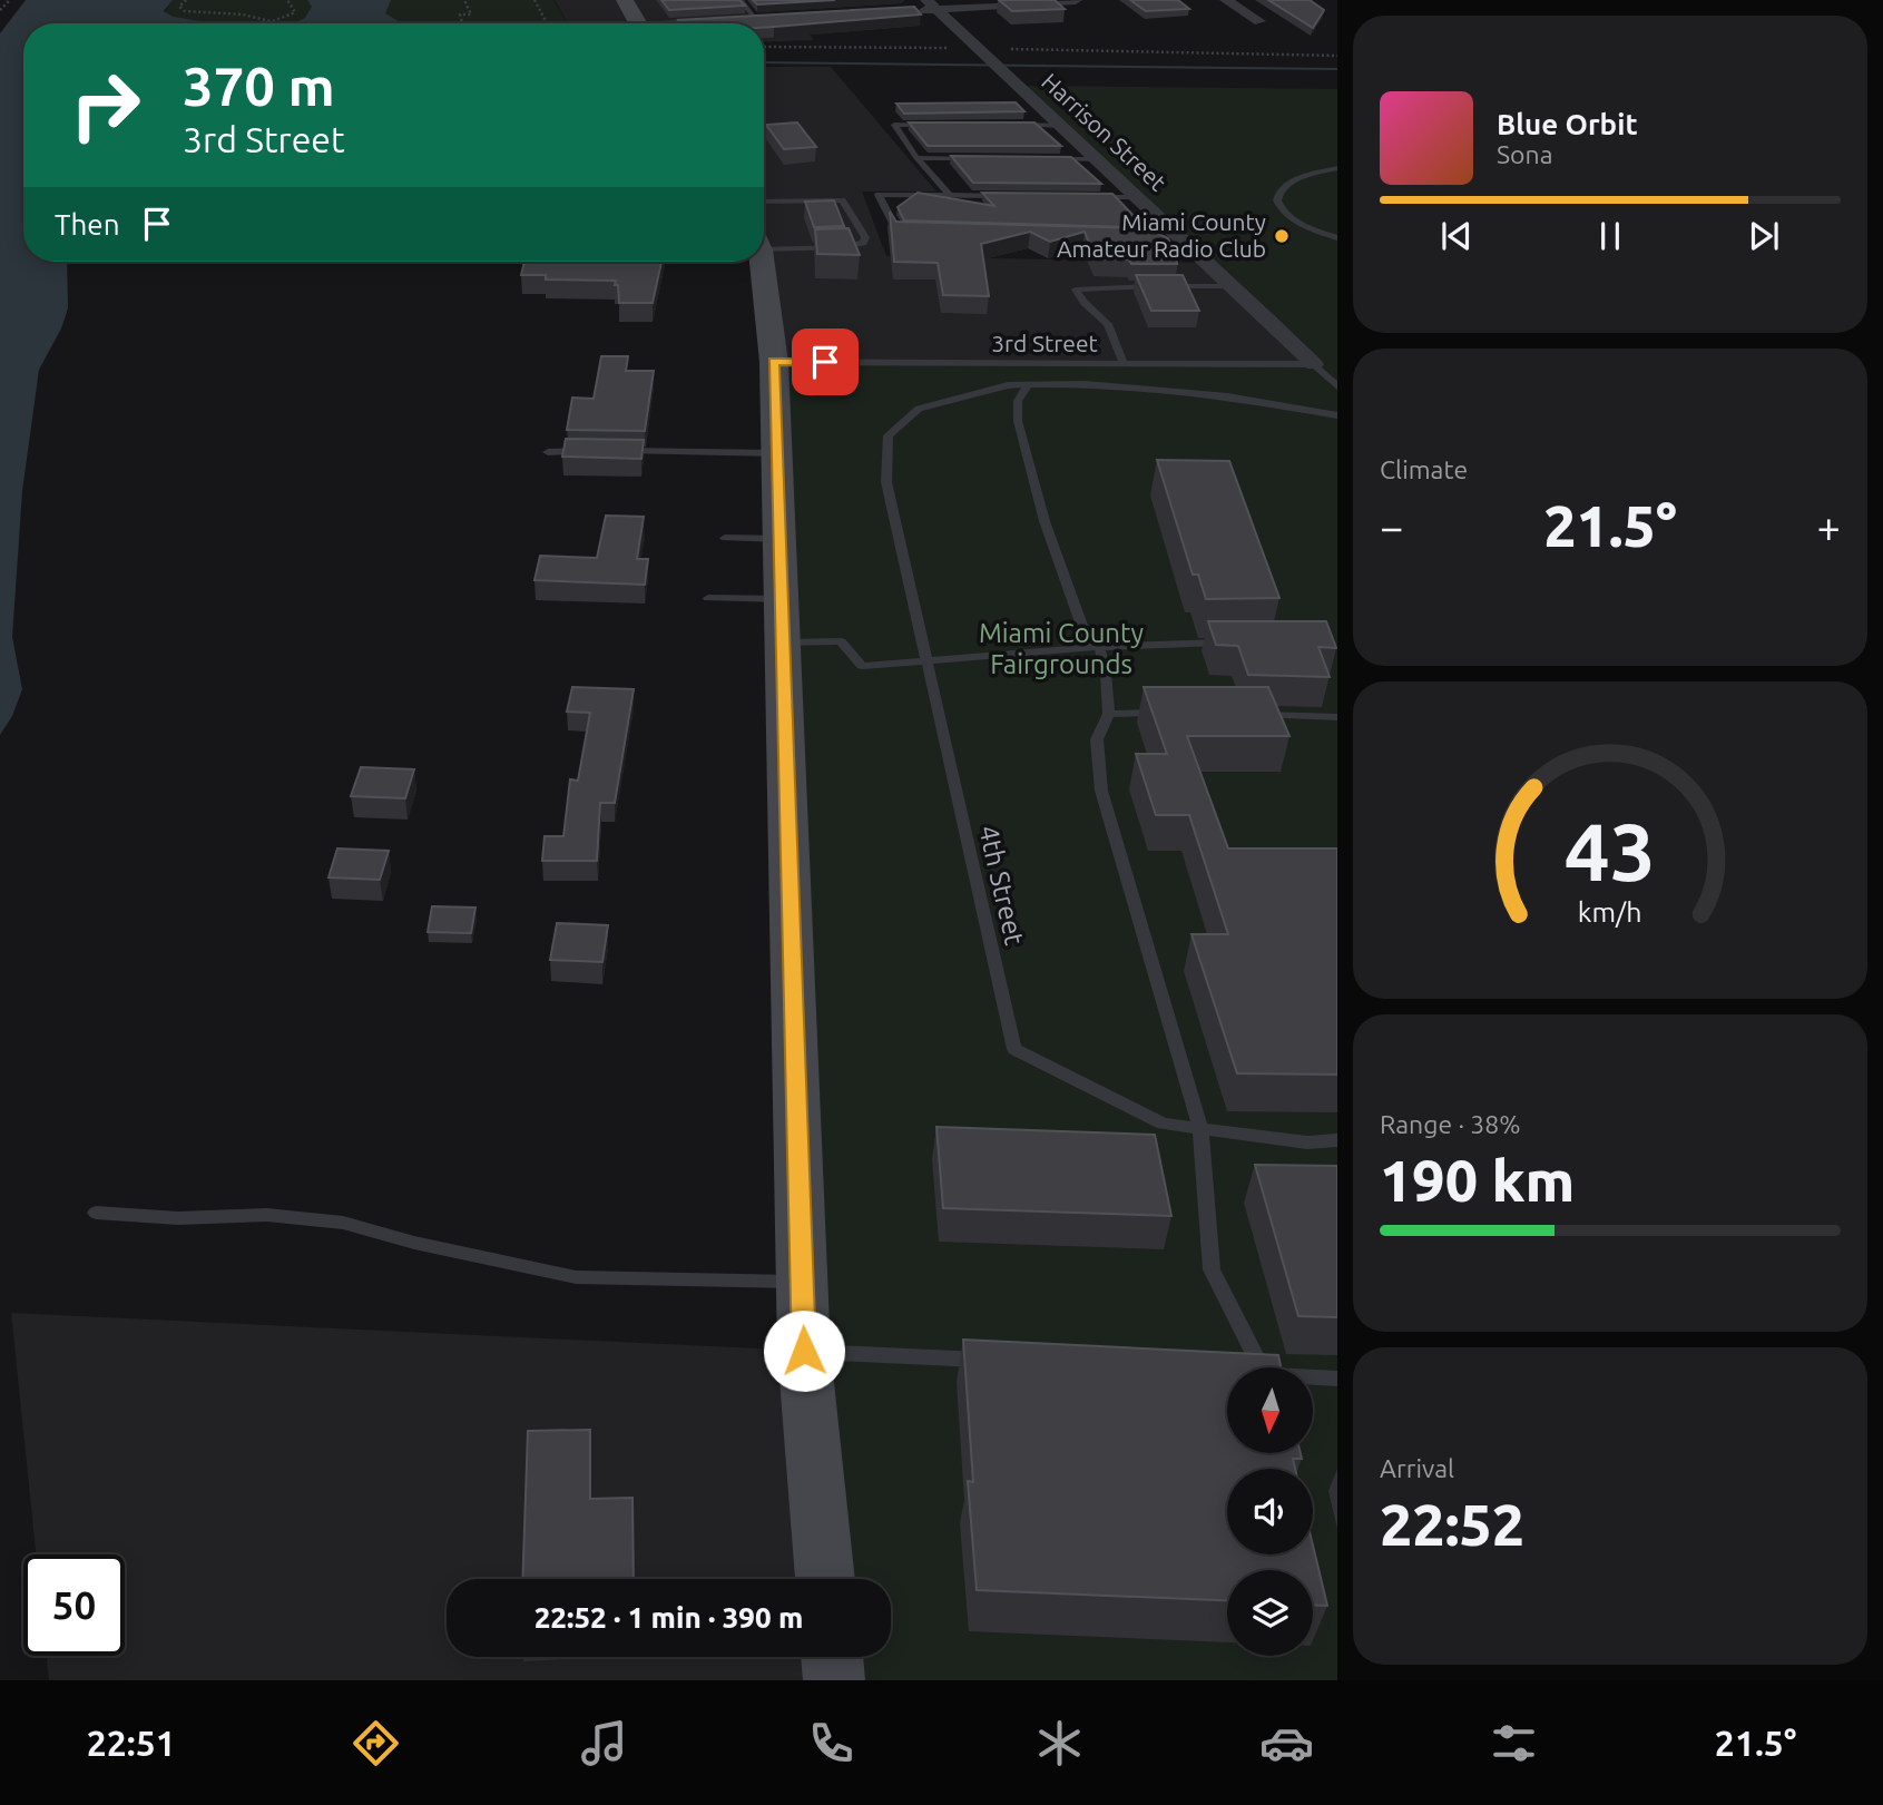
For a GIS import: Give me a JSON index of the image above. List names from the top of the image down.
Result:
{
  "streets": {
    "street": ["Harrison Street"],
    "lane": ["3rd Street", "4th Street"]
  },
  "crossings": [
    ["Harrison Street", "3rd Street"]
  ],
  "parks": ["Miami County Fairgrounds"],
  "places": ["Miami County Amateur Radio Club"],
  "north": "bottom",
  "page": {
    "turn": ["370 m", "3rd Street"],
    "song": ["Blue Orbit", "Sona"],
    "then": "Then",
    "tile": [
      "Climate",
      ["Range · 38%", "190 km"],
      ["Arrival", "22:52"]
    ],
    "heat": ["−", "21.5°", "+"],
    "limit": "50",
    "trip": "22:52 · 1 min · 390 m",
    "tabs": ["22:51", "21.5°"],
    "gauge": ["43", "km/h"]
  }
}
